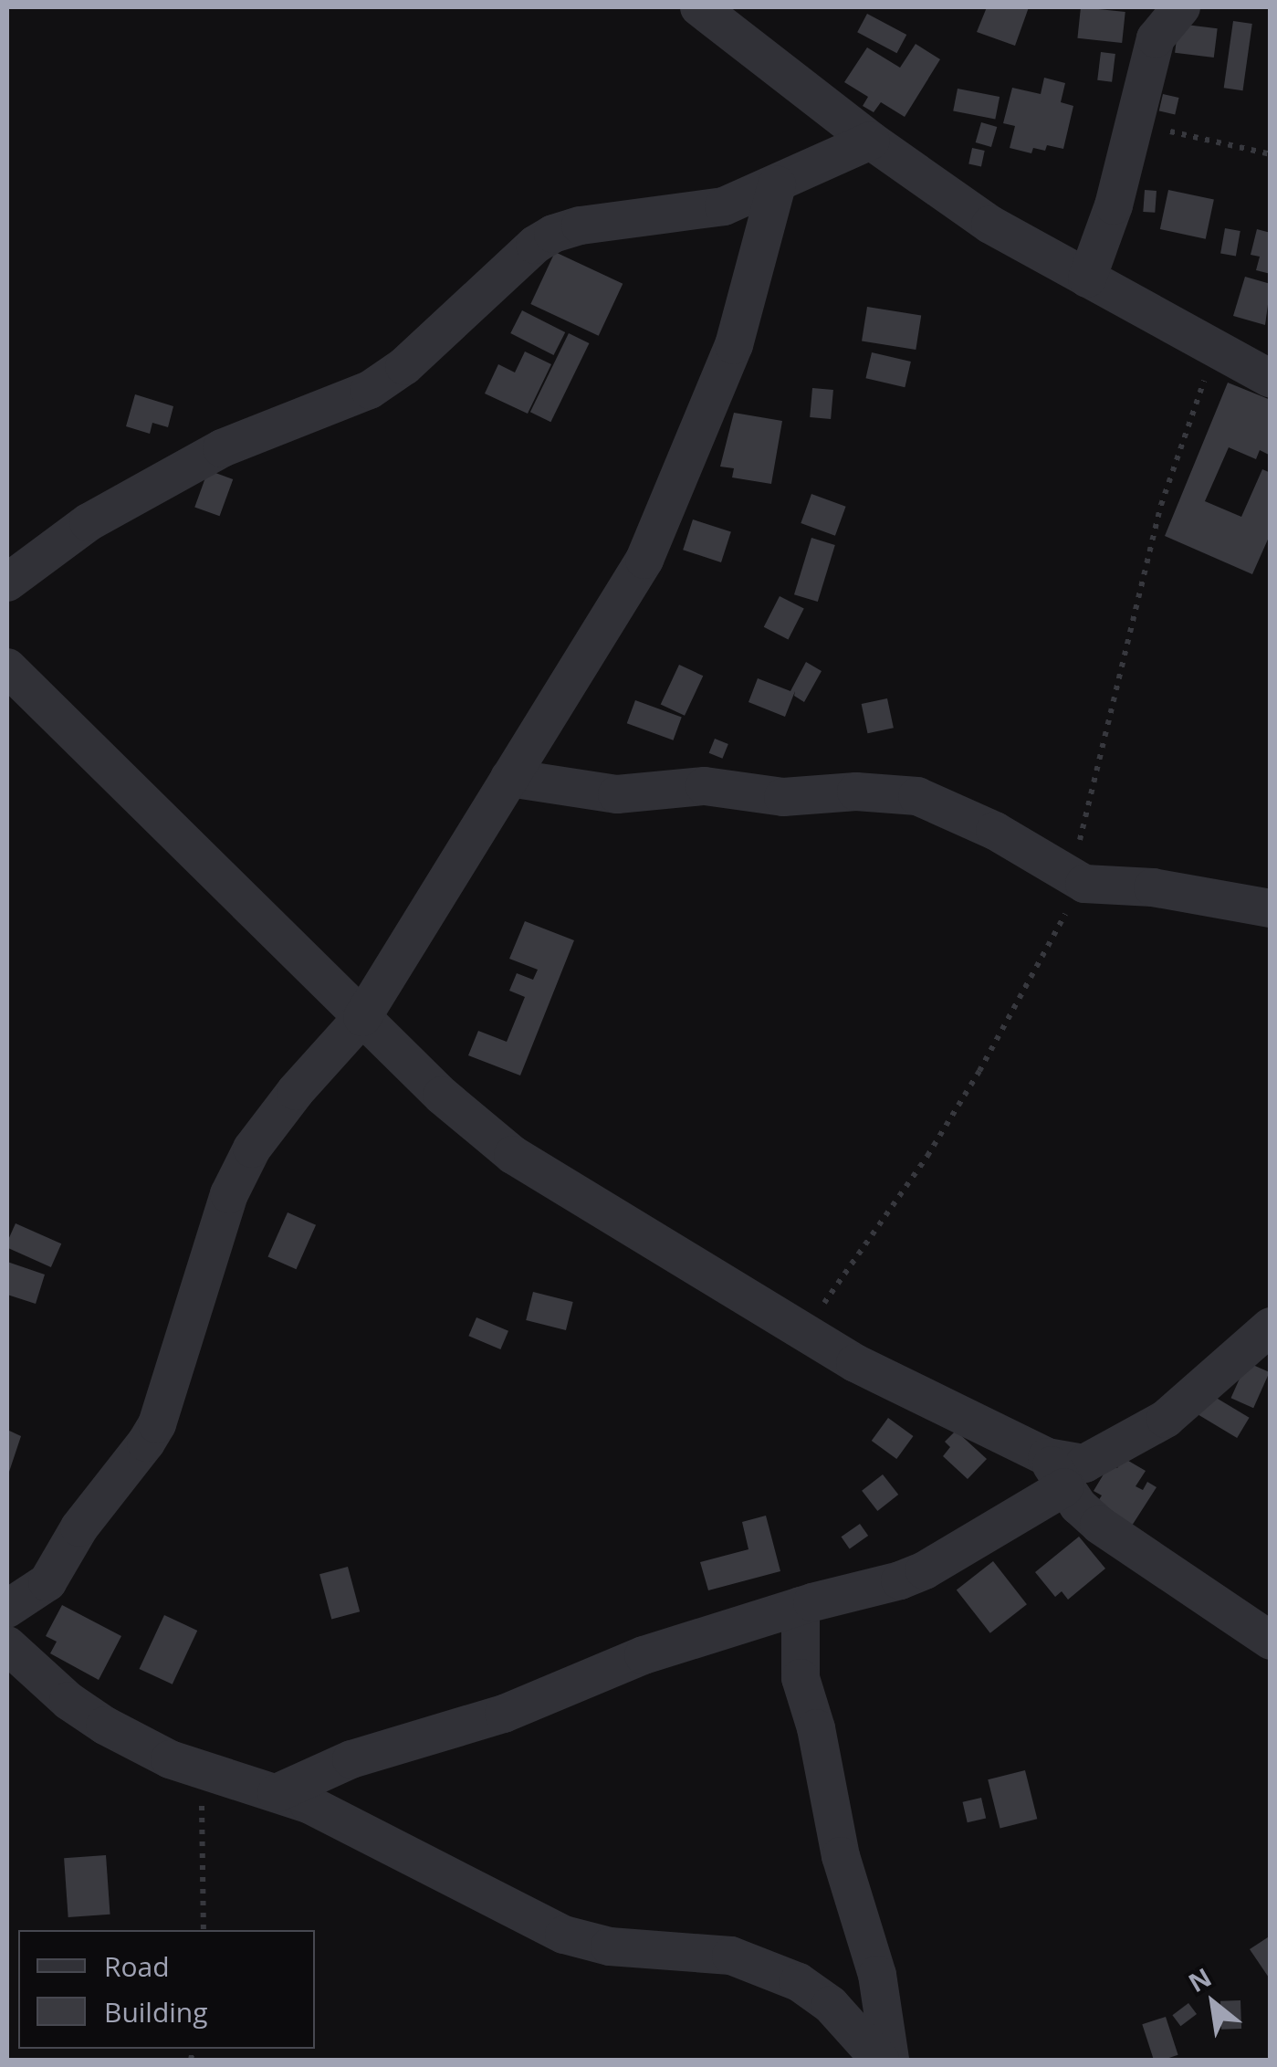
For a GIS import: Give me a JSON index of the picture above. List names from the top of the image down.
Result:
{
  "legend": ["Road", "Building"],
  "north": "top left"
}
